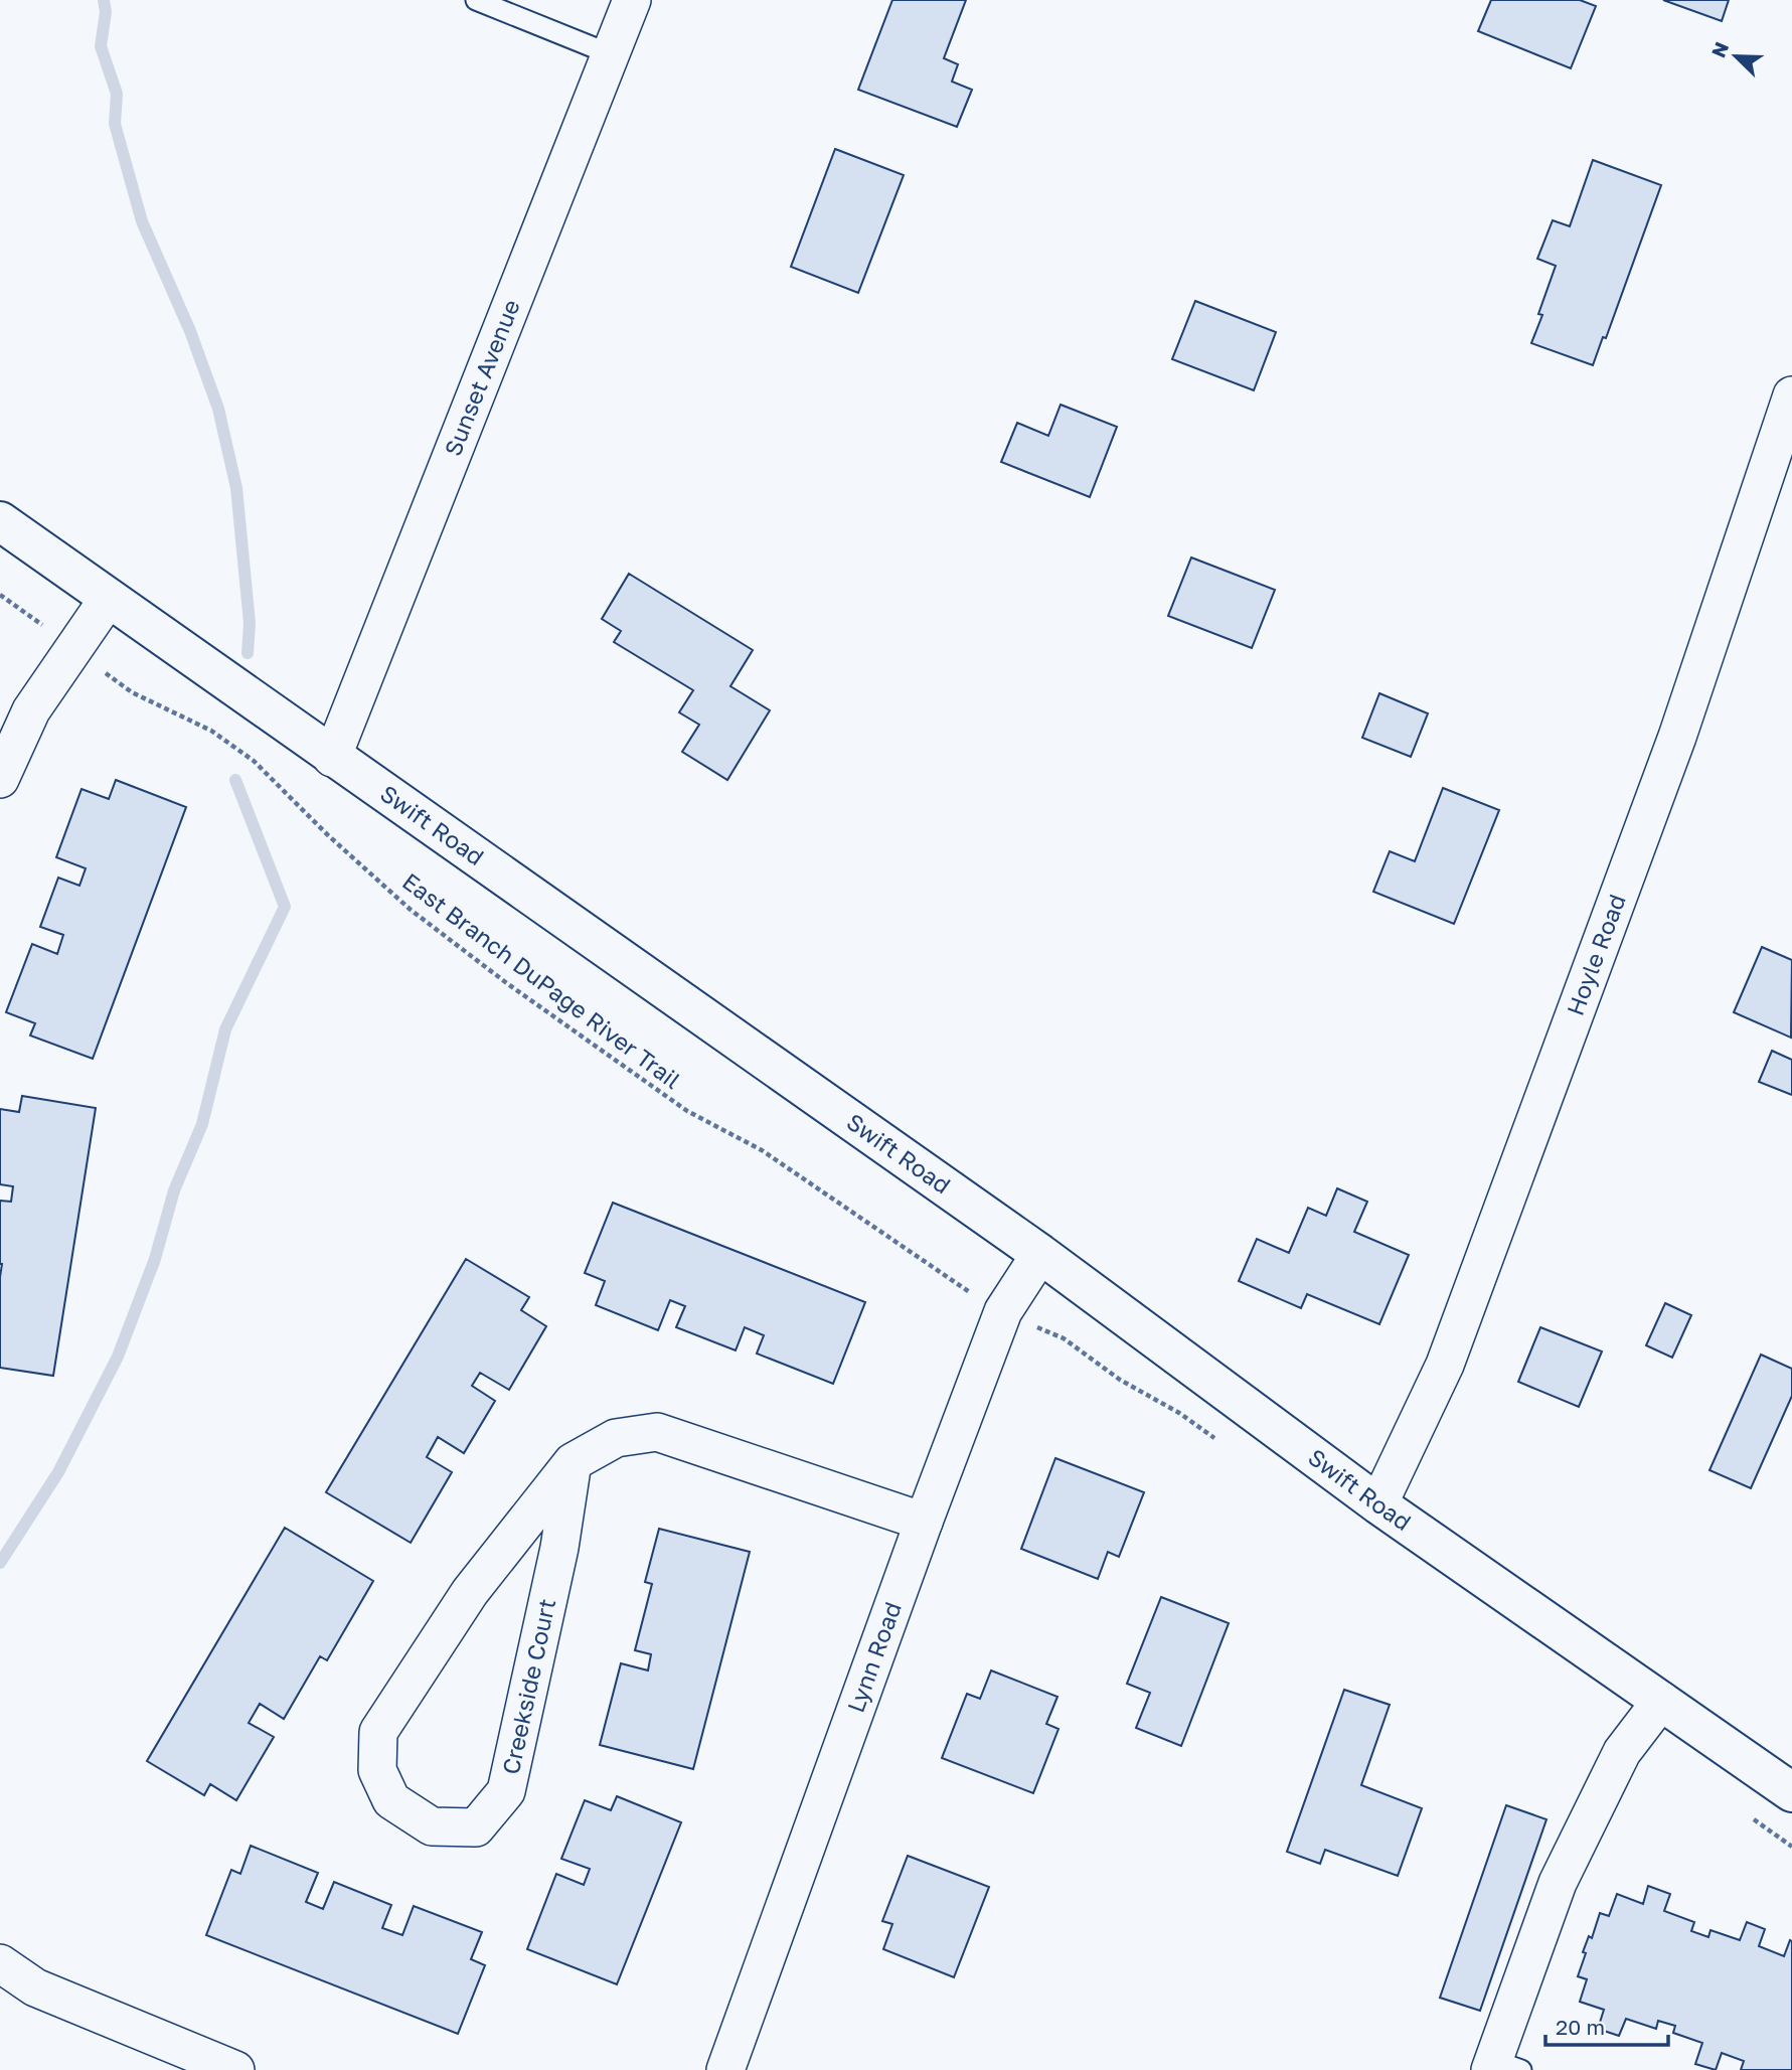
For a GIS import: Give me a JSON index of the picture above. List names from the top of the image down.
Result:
{
  "streets": {
    "street": [
      "Sunset Avenue",
      "Swift Road",
      "Hoyle Road",
      "Lynn Road",
      "Creekside Court"
    ],
    "path": ["East Branch DuPage River Trail"]
  },
  "crossings": [
    ["Sunset Avenue", "Swift Road"],
    ["Swift Road", "Hoyle Road"],
    ["Swift Road", "Lynn Road"],
    ["Lynn Road", "Creekside Court"]
  ],
  "scale_bar": "20 m",
  "north": "top left"
}
